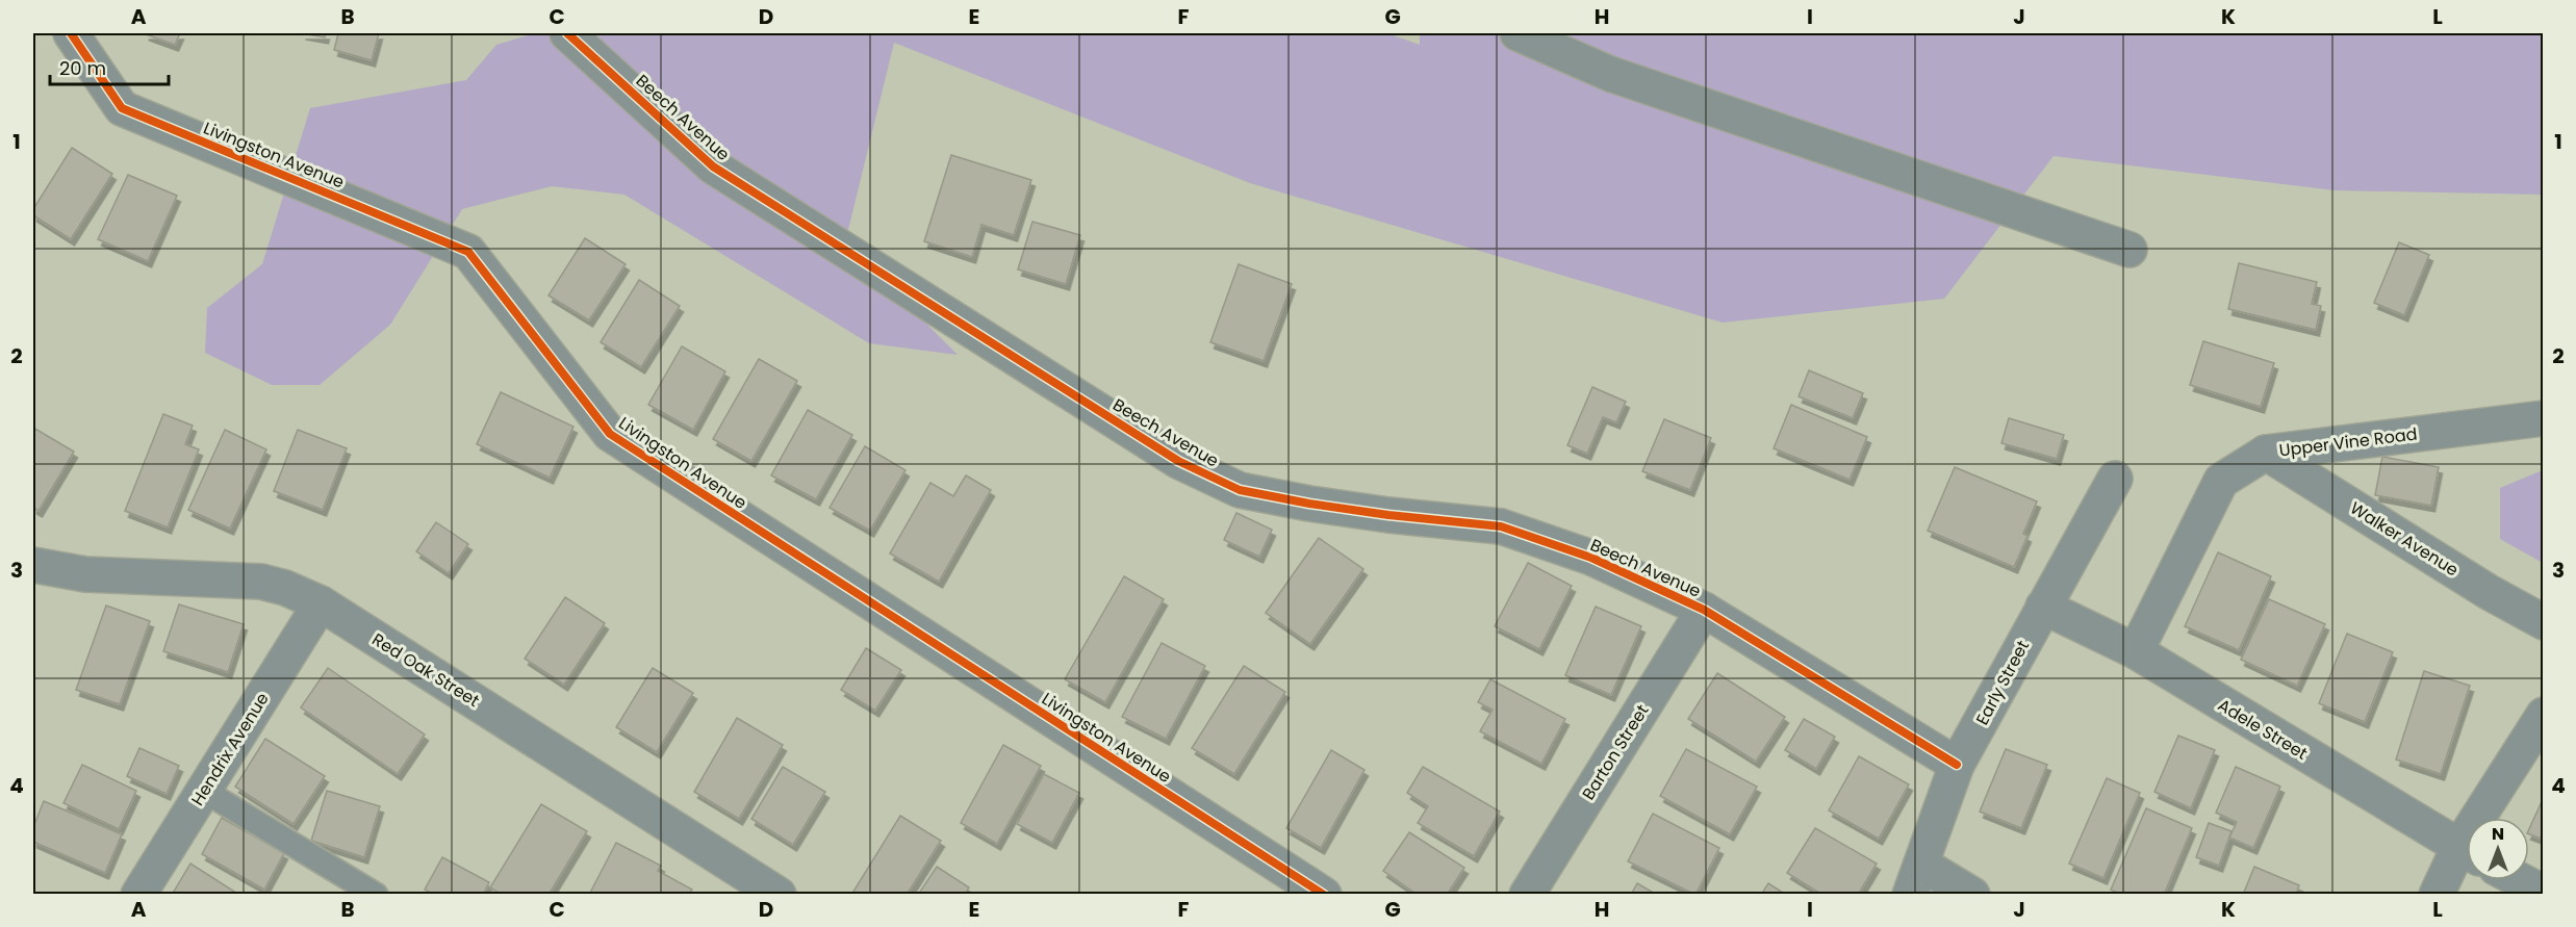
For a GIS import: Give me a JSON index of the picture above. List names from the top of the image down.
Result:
{
  "streets": {
    "street": [
      "Beech Avenue",
      "Livingston Avenue",
      "Upper Vine Road",
      "Walker Avenue",
      "Red Oak Street",
      "Early Street",
      "Adele Street",
      "Hendrix Avenue",
      "Barton Street"
    ]
  },
  "crossings": [
    ["Beech Avenue", "Early Street"],
    ["Beech Avenue", "Barton Street"],
    ["Upper Vine Road", "Walker Avenue"],
    ["Upper Vine Road", "Adele Street"],
    ["Red Oak Street", "Hendrix Avenue"],
    ["Early Street", "Adele Street"]
  ],
  "scale_bar": "20 m",
  "north": "top",
  "grid": {
    "columns": [
      "A",
      "B",
      "C",
      "D",
      "E",
      "F",
      "G",
      "H",
      "I",
      "J",
      "K",
      "L"
    ],
    "rows": [
      "1",
      "2",
      "3",
      "4"
    ]
  }
}
